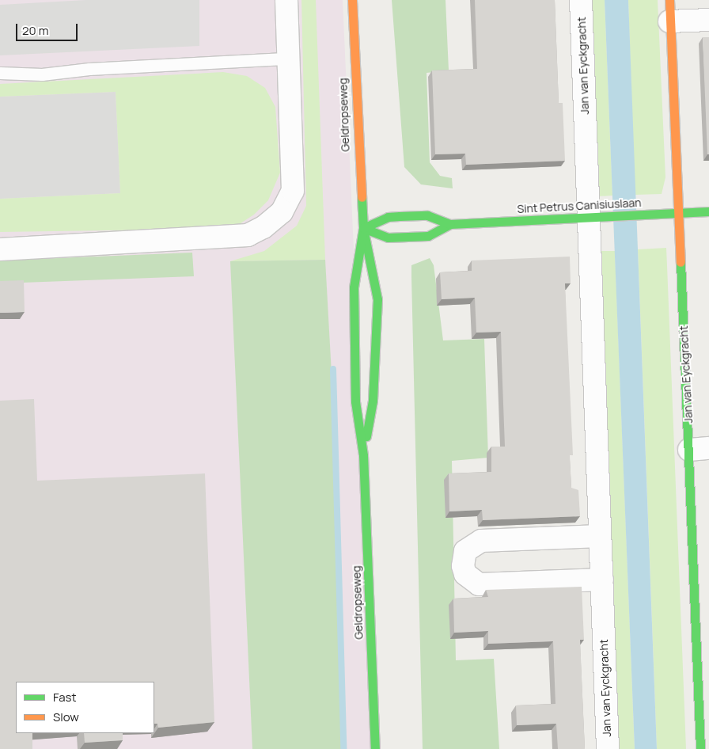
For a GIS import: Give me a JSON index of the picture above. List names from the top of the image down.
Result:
{
  "streets": {
    "main road": ["Jan van Eyckgracht", "Geldropseweg", "Sint Petrus Canisiuslaan"]
  },
  "crossings": [
    ["Jan van Eyckgracht", "Sint Petrus Canisiuslaan"],
    ["Geldropseweg", "Sint Petrus Canisiuslaan"]
  ],
  "legend": ["Fast", "Slow"],
  "scale_bar": "20 m"
}
